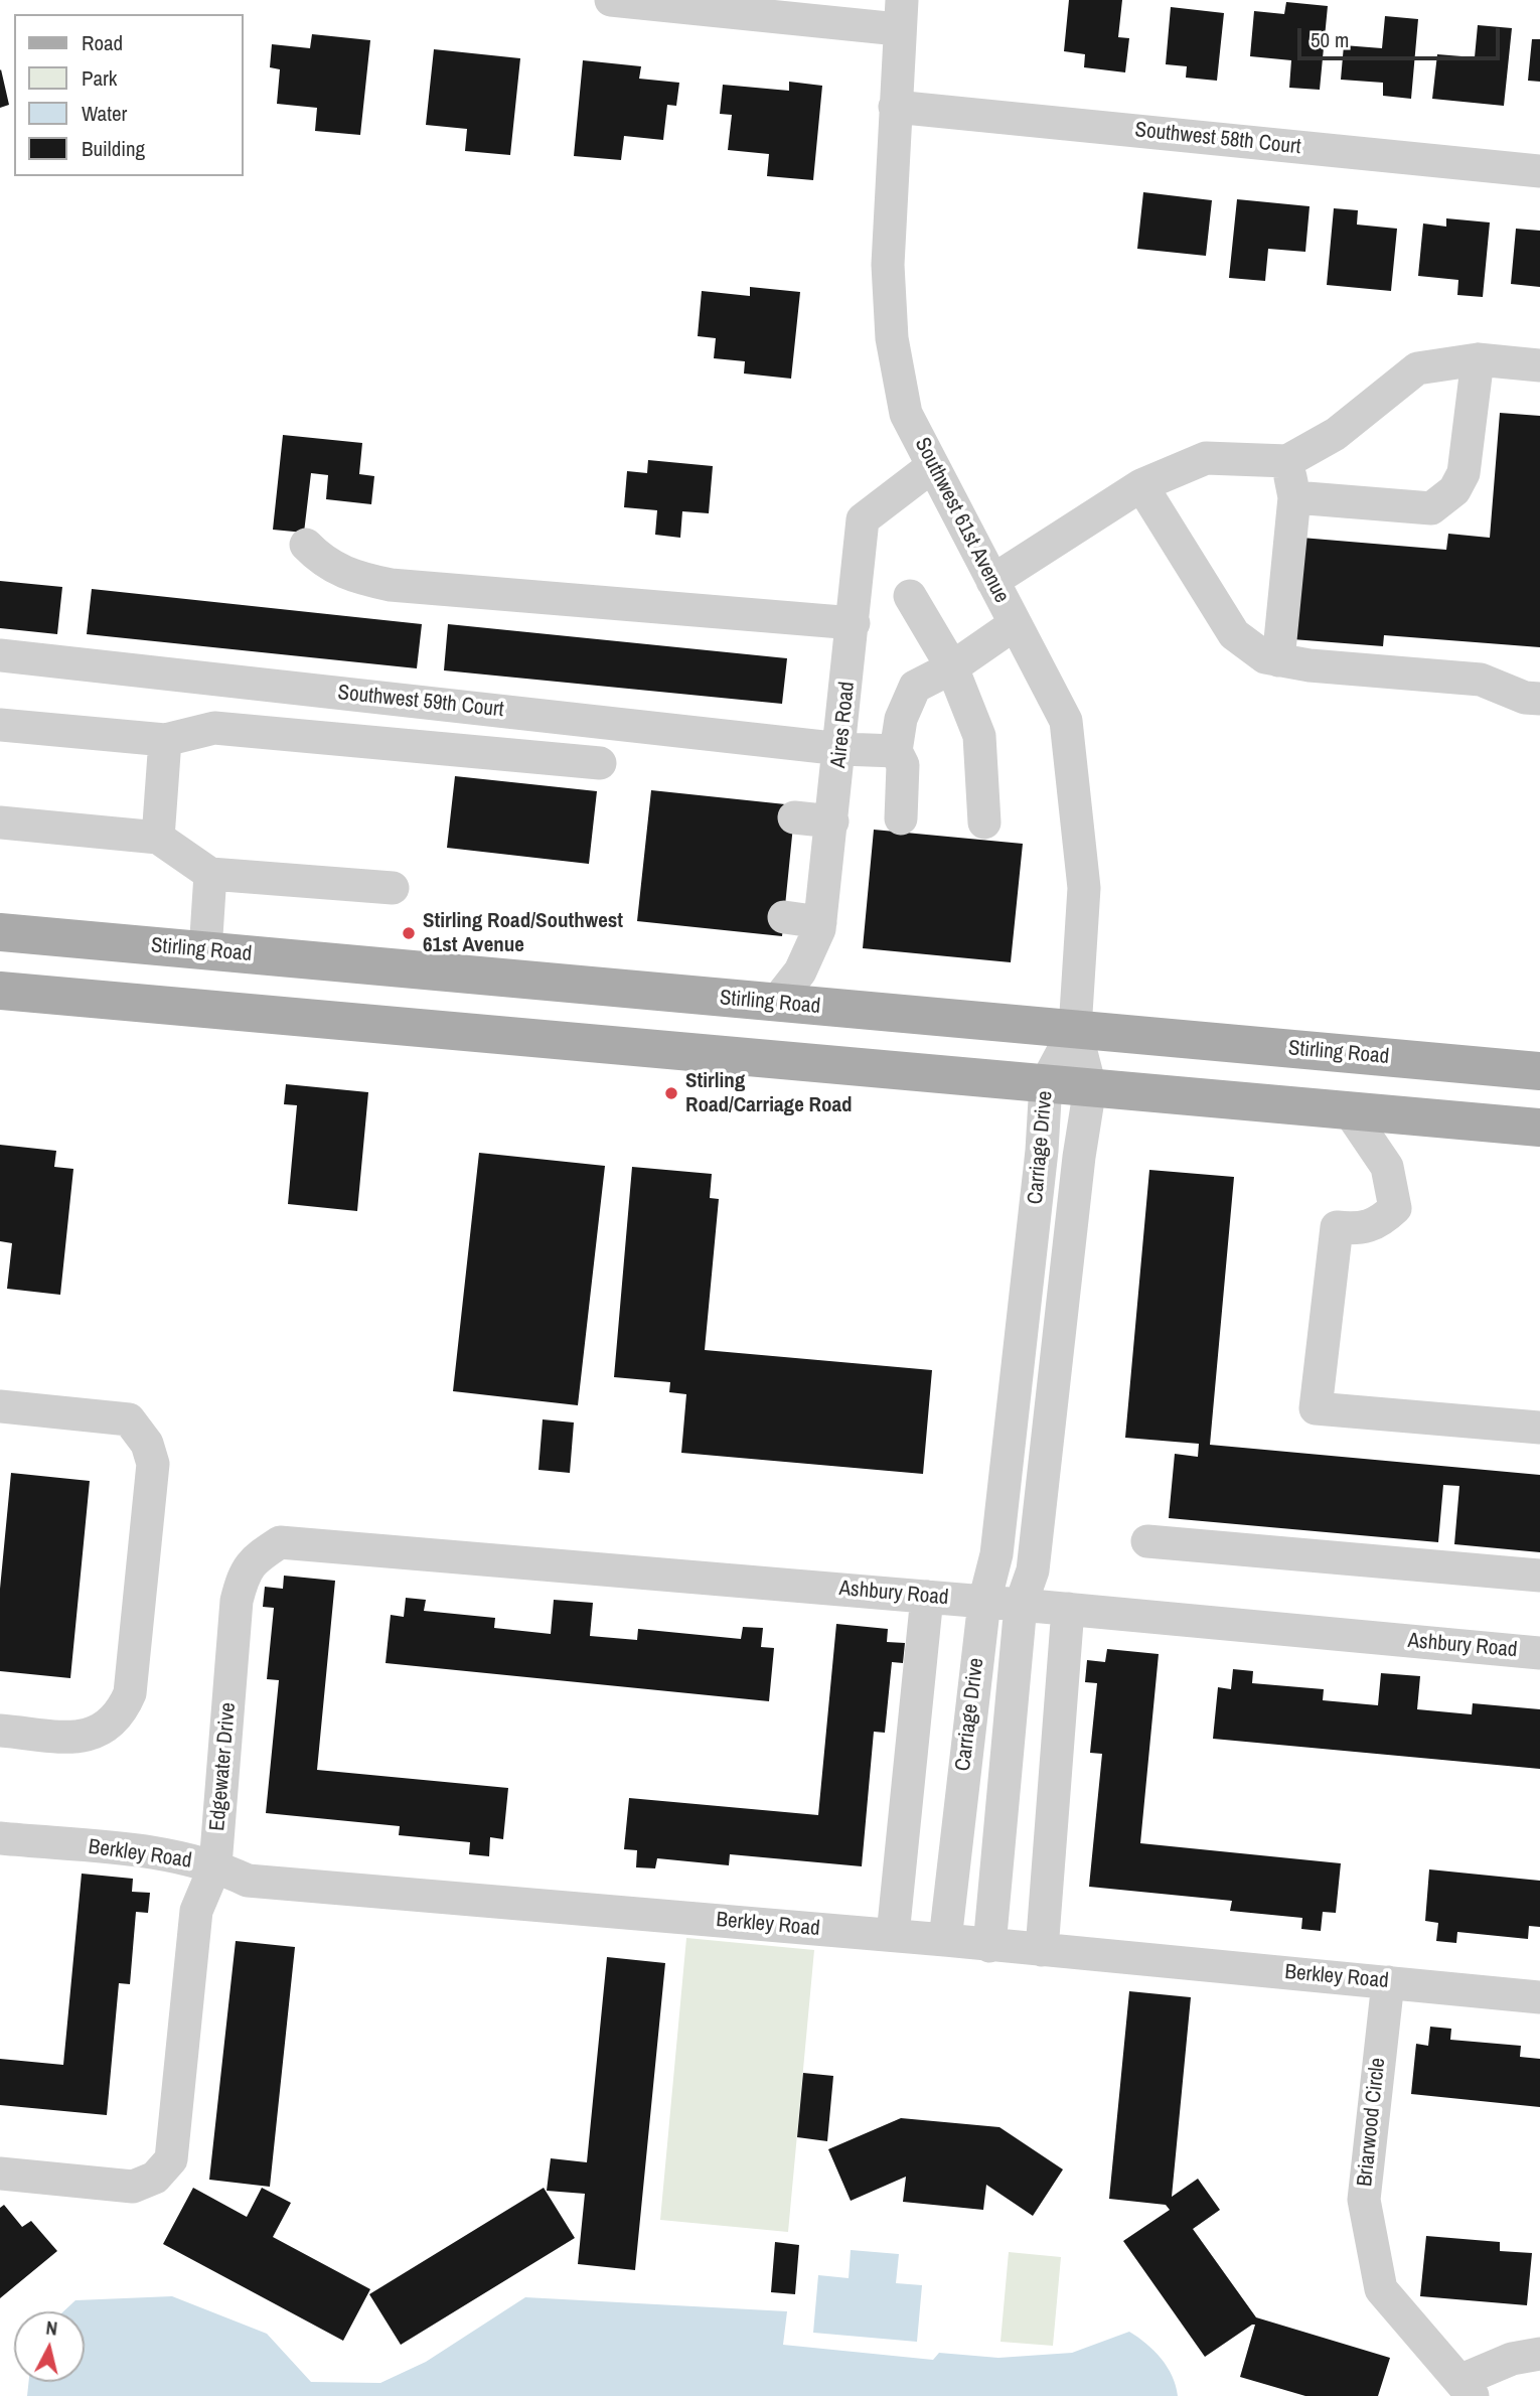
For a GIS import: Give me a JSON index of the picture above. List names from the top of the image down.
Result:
{
  "streets": {
    "main road": ["Stirling Road"],
    "street": [
      "Southwest 58th Court",
      "Southwest 61st Avenue",
      "Southwest 59th Court",
      "Aires Road",
      "Carriage Drive",
      "Ashbury Road",
      "Edgewater Drive",
      "Berkley Road",
      "Briarwood Circle"
    ]
  },
  "crossings": [
    ["Southwest 58th Court", "Southwest 61st Avenue"],
    ["Southwest 61st Avenue", "Aires Road"],
    ["Southwest 61st Avenue", "Stirling Road"],
    ["Southwest 61st Avenue", "Carriage Drive"],
    ["Southwest 59th Court", "Aires Road"],
    ["Aires Road", "Stirling Road"],
    ["Stirling Road", "Carriage Drive"],
    ["Carriage Drive", "Ashbury Road"],
    ["Carriage Drive", "Berkley Road"],
    ["Ashbury Road", "Edgewater Drive"],
    ["Edgewater Drive", "Berkley Road"],
    ["Berkley Road", "Briarwood Circle"]
  ],
  "places": ["Stirling Road/Southwest 61st Avenue", "Stirling Road/Carriage Road"],
  "legend": [
    "Road",
    "Park",
    "Water",
    "Building"
  ],
  "scale_bar": "50 m",
  "north": "top"
}
